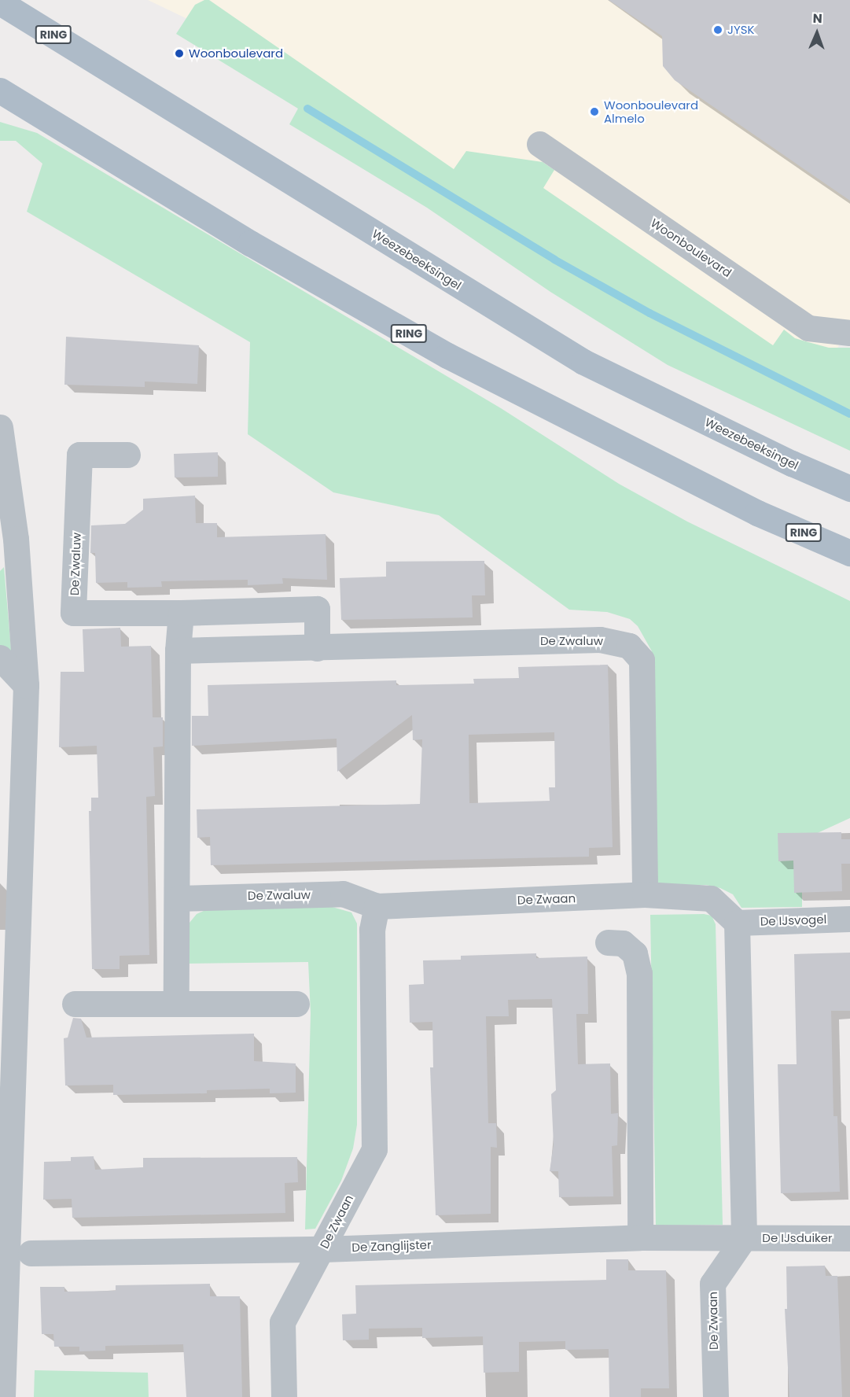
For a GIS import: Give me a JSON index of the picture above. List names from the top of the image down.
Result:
{
  "streets": {
    "main road": ["RING", "Weezebeeksingel"],
    "street": [
      "Woonboulevard",
      "De Zwaluw",
      "De Zwaan",
      "De IJsvogel",
      "De IJsduiker",
      "De Zanglijster"
    ]
  },
  "crossings": [
    ["De Zwaluw", "De Zwaan"],
    ["De Zwaan", "De IJsvogel"],
    ["De Zwaan", "De IJsduiker"],
    ["De Zwaan", "De Zanglijster"],
    ["De IJsduiker", "De Zanglijster"]
  ],
  "places": ["JYSK", "Woonboulevard", "Woonboulevard Almelo"],
  "north": "top"
}
